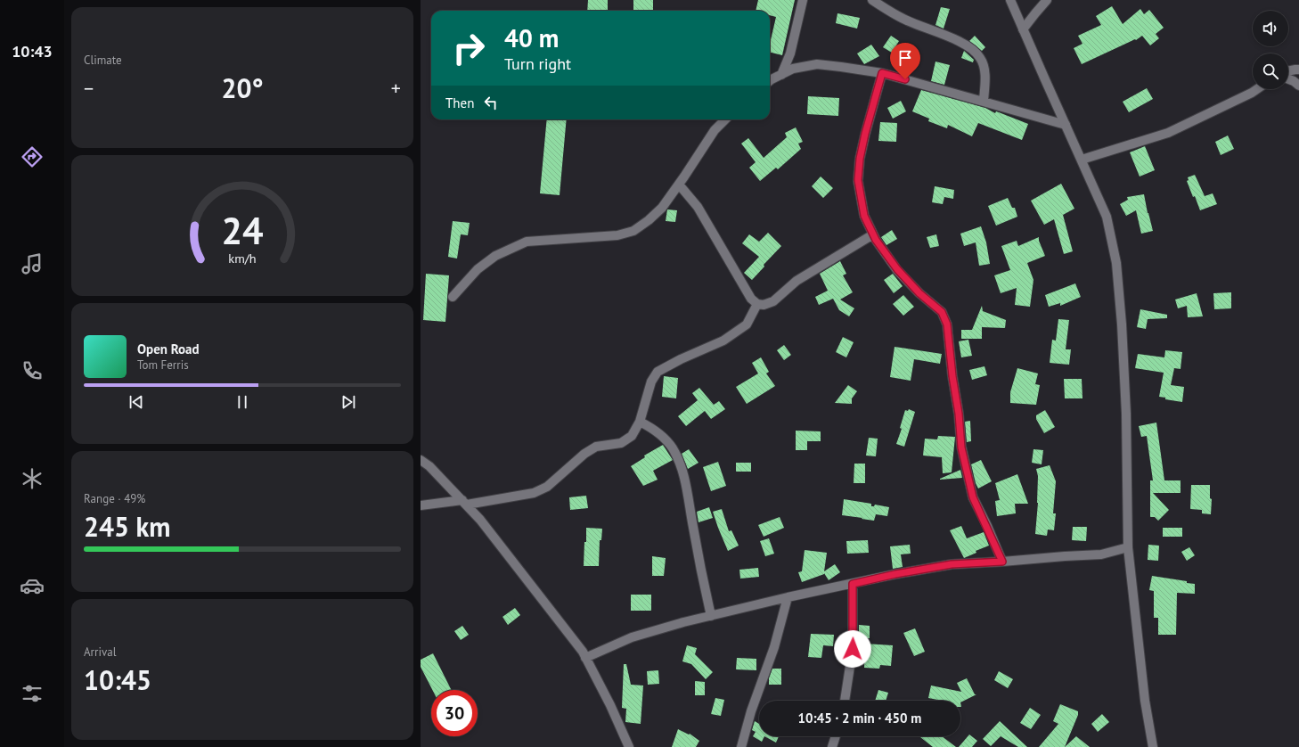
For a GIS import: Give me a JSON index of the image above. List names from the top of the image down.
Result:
{
  "page": {
    "tabs": "10:43",
    "tile": [
      "Climate",
      ["Range · 49%", "245 km"],
      ["Arrival", "10:45"]
    ],
    "turn": ["40 m", "Turn right"],
    "heat": ["−", "20°", "+"],
    "then": "Then",
    "song": ["Open Road", "Tom Ferris"],
    "limit": "30",
    "trip": "10:45 · 2 min · 450 m",
    "gauge": ["24", "km/h"]
  }
}
